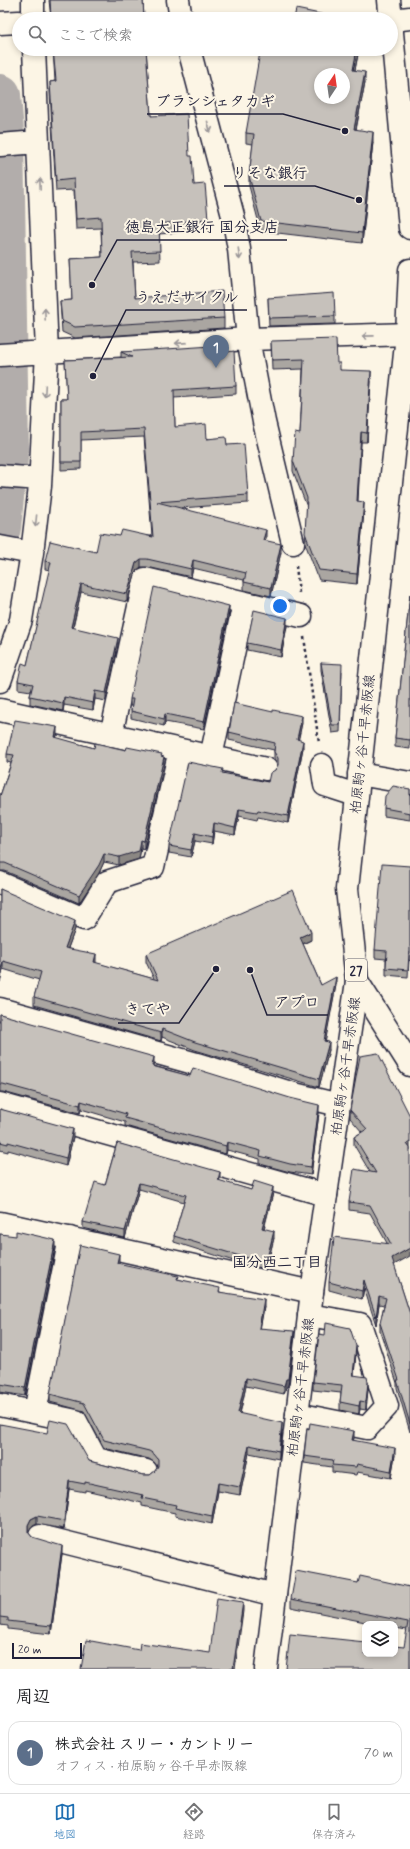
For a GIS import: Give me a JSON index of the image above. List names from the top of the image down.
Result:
{
  "streets": {
    "street": ["柏原駒ヶ谷千早赤阪線", "27"]
  },
  "districts": ["国分西二丁目"],
  "places": [
    "ブランシェタカギ",
    "りそな銀行",
    "徳島大正銀行 国分支店",
    "うえだサイクル",
    "きてや",
    "アプロ"
  ],
  "scale_bar": "20 m",
  "north": "top",
  "page": {
    "search": "ここで検索",
    "pins": "1",
    "scale": "20 m",
    "heading": "周辺",
    "list": [
      {
        "mark": "1",
        "name": "株式会社 スリー・カントリー",
        "note": "オフィス · 柏原駒ヶ谷千早赤阪線",
        "value": "70 m"
      }
    ],
    "nav": ["地図", "経路", "保存済み"]
  }
}
